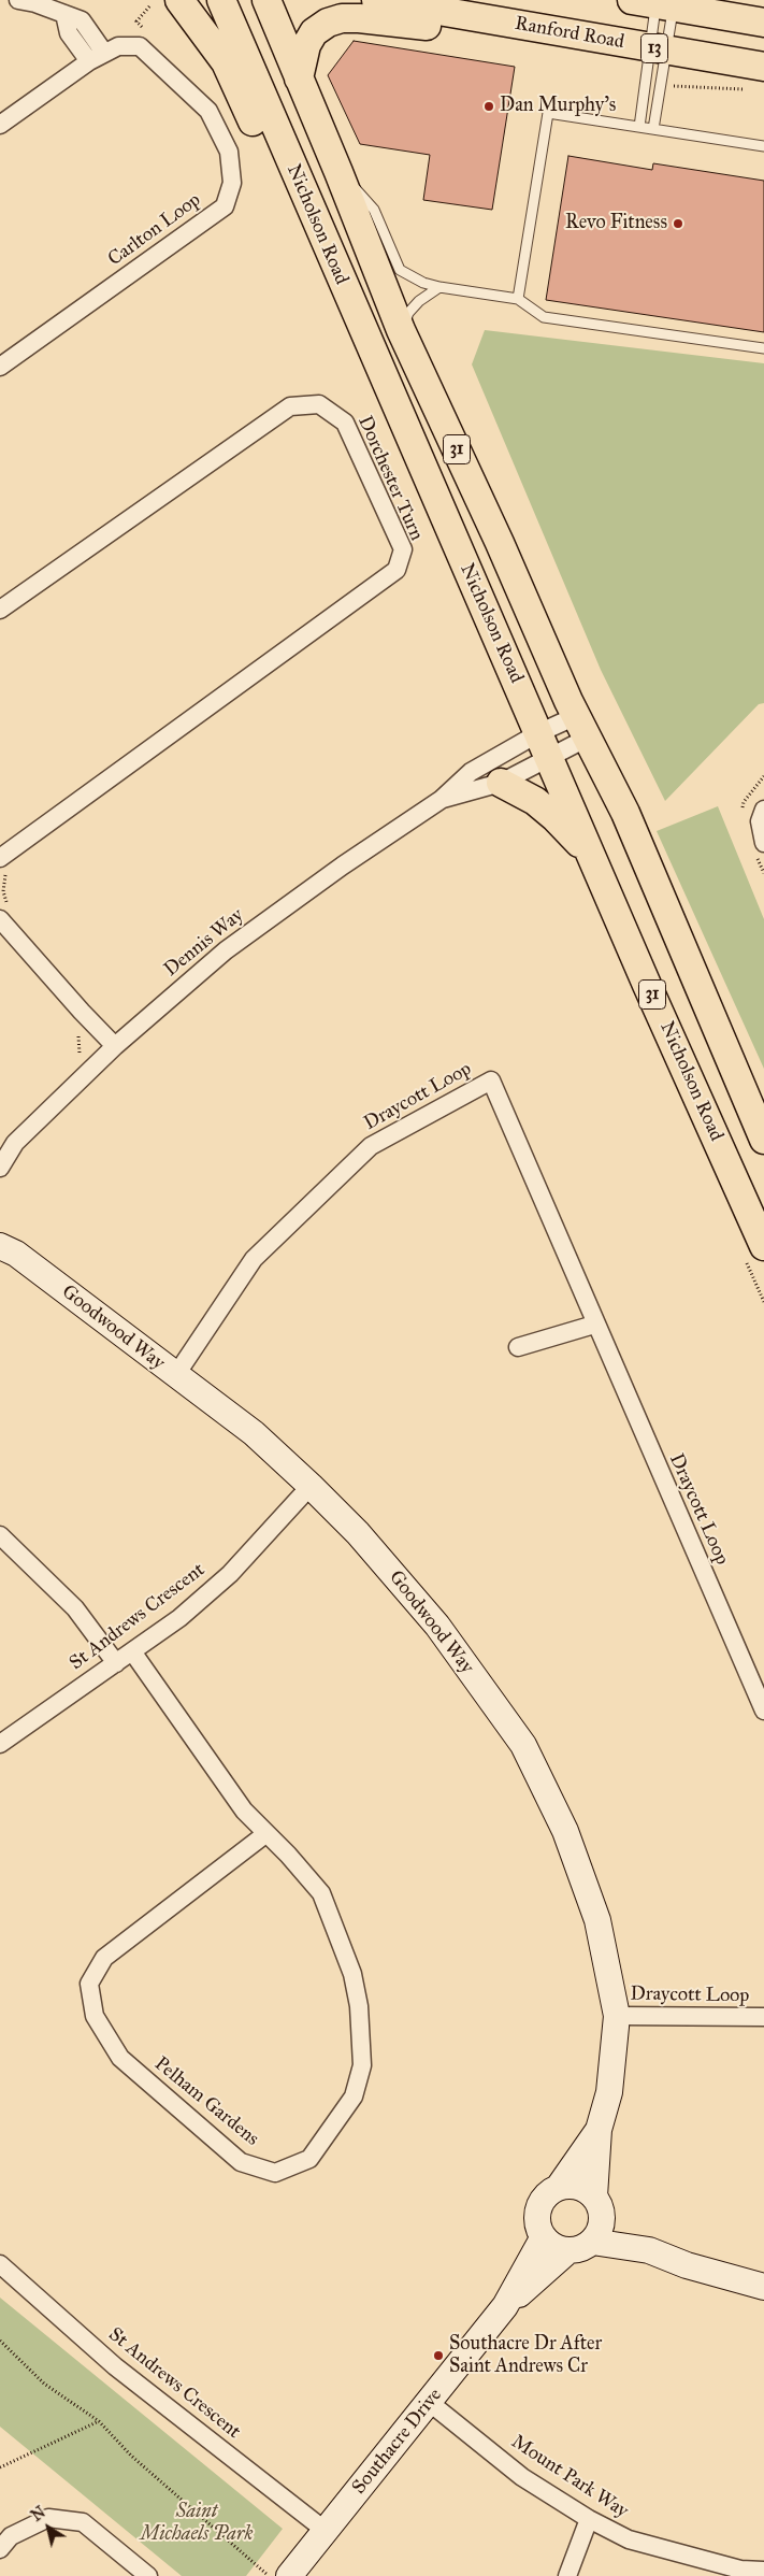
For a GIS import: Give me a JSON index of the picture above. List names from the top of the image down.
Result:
{
  "streets": {
    "main road": [
      "Ranford Road",
      "13",
      "Nicholson Road",
      "31"
    ],
    "street": [
      "Carlton Loop",
      "Dorchester Turn",
      "Dennis Way",
      "Draycott Loop",
      "Goodwood Way",
      "St Andrews Crescent",
      "Pelham Gardens",
      "Southacre Drive",
      "Mount Park Way"
    ]
  },
  "crossings": [
    ["Nicholson Road", "Dennis Way"],
    ["Draycott Loop", "Goodwood Way"],
    ["Goodwood Way", "St Andrews Crescent"],
    ["Goodwood Way", "Southacre Drive"],
    ["St Andrews Crescent", "Pelham Gardens"],
    ["St Andrews Crescent", "Southacre Drive"],
    ["Southacre Drive", "Mount Park Way"]
  ],
  "parks": ["Saint Michaels Park"],
  "places": ["Dan Murphy's", "Revo Fitness", "Southacre Dr After Saint Andrews Cr"],
  "north": "top left"
}
